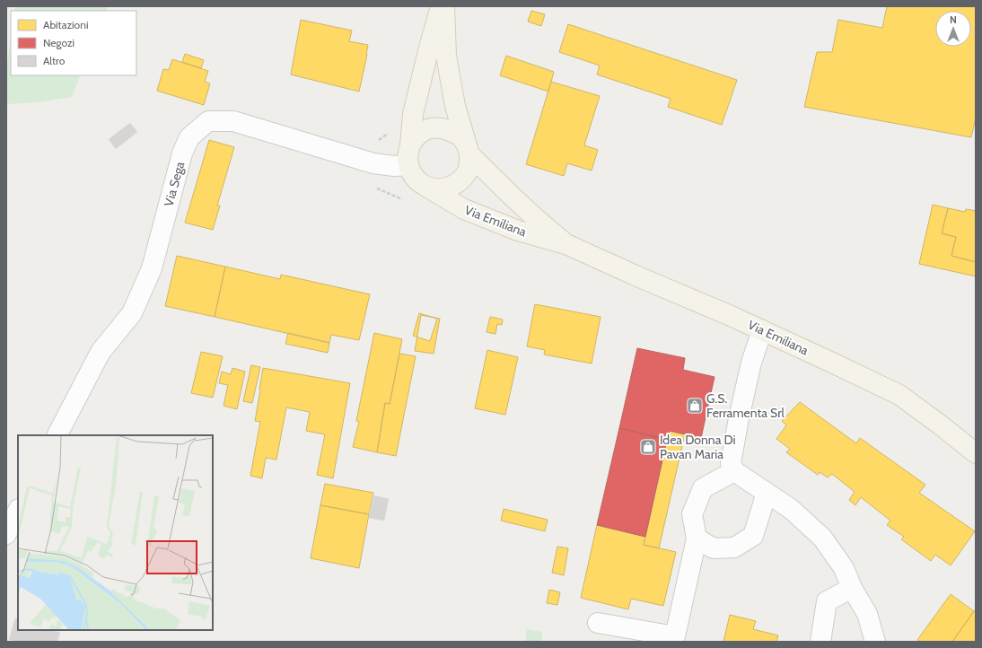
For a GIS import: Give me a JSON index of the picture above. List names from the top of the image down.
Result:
{
  "streets": {
    "main road": ["Via Emiliana"],
    "street": ["Via Sega"]
  },
  "crossings": [
    ["Via Sega", "Via Emiliana"]
  ],
  "places": {
    "shop": ["G.S. Ferramenta Srl", "Idea Donna Di Pavan Maria"]
  },
  "legend": ["Abitazioni", "Negozi", "Altro"],
  "north": "top"
}
